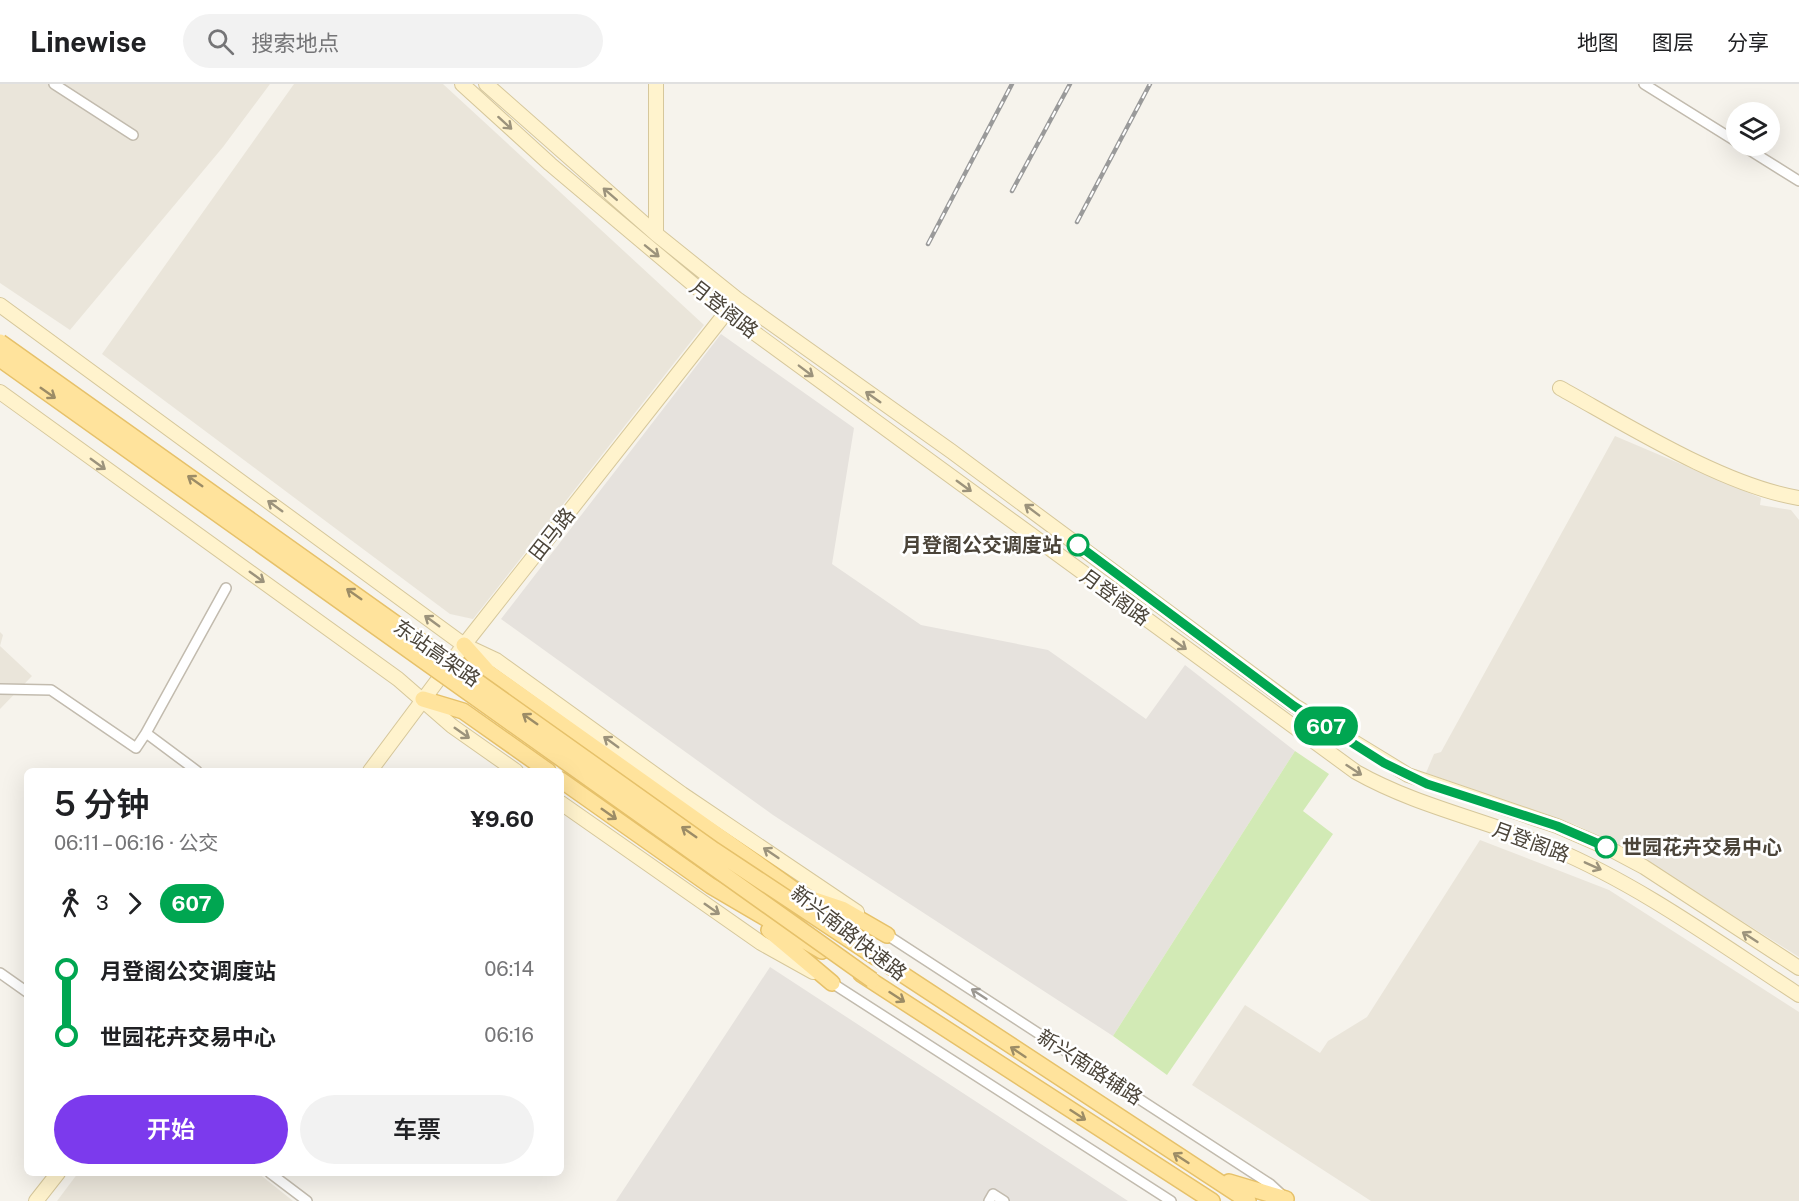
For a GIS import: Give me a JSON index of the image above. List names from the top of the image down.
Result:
{
  "streets": {
    "main road": [
      "月登阁路",
      "田马路",
      "东站高架路",
      "新兴南路快速路"
    ],
    "street": ["新兴南路辅路"]
  },
  "crossings": [
    ["月登阁路", "田马路"],
    ["田马路", "新兴南路快速路"],
    ["东站高架路", "新兴南路快速路"]
  ],
  "places": ["月登阁公交调度站", "世园花卉交易中心"],
  "lines": ["bus line 607"],
  "page": {
    "header": "Linewise",
    "search": "搜索地点",
    "nav": ["地图", "图层", "分享"],
    "on_map": "607",
    "heading": ["5 分钟", "06:11 – 06:16 · 公交", "¥9.60"],
    "legs": ["3", "607"],
    "list": [
      {
        "name": "月登阁公交调度站",
        "value": "06:14"
      },
      {
        "name": "世园花卉交易中心",
        "value": "06:16"
      }
    ],
    "buttons": ["开始", "车票"]
  }
}
